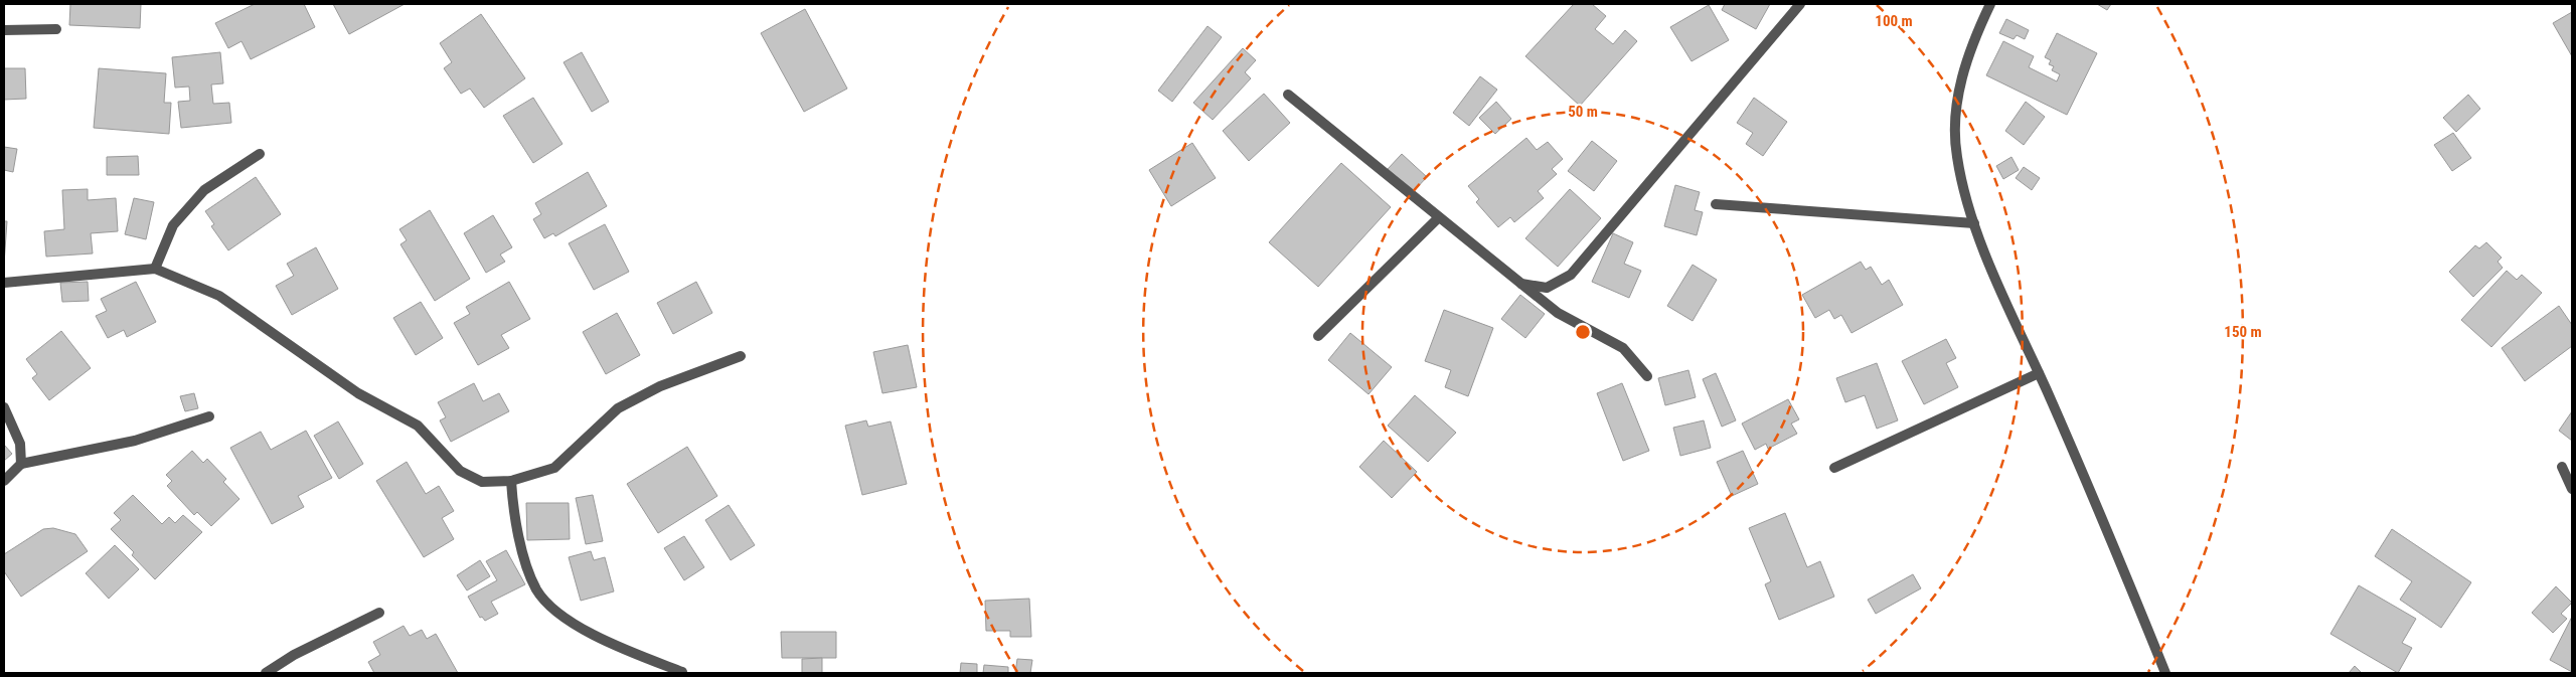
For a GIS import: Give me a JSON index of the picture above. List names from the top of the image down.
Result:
{
  "rings": ["100 m", "50 m", "150 m"]
}
